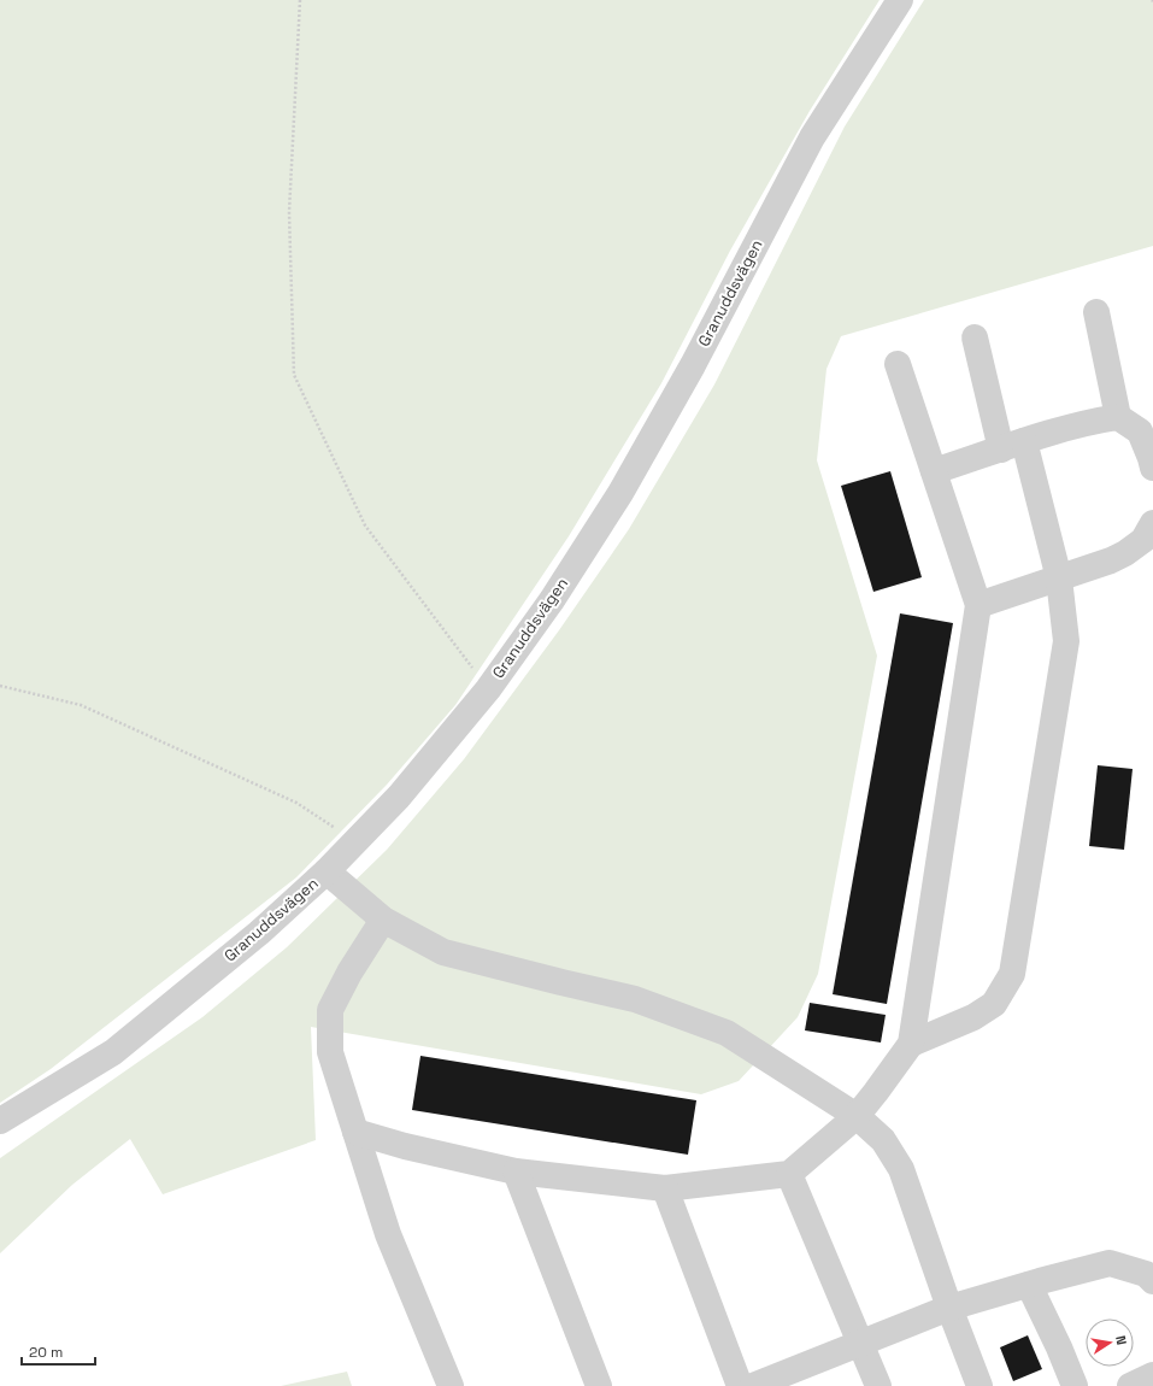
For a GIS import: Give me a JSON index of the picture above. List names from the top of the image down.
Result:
{
  "streets": {
    "street": ["Granuddsvägen"]
  },
  "scale_bar": "20 m",
  "north": "right"
}
